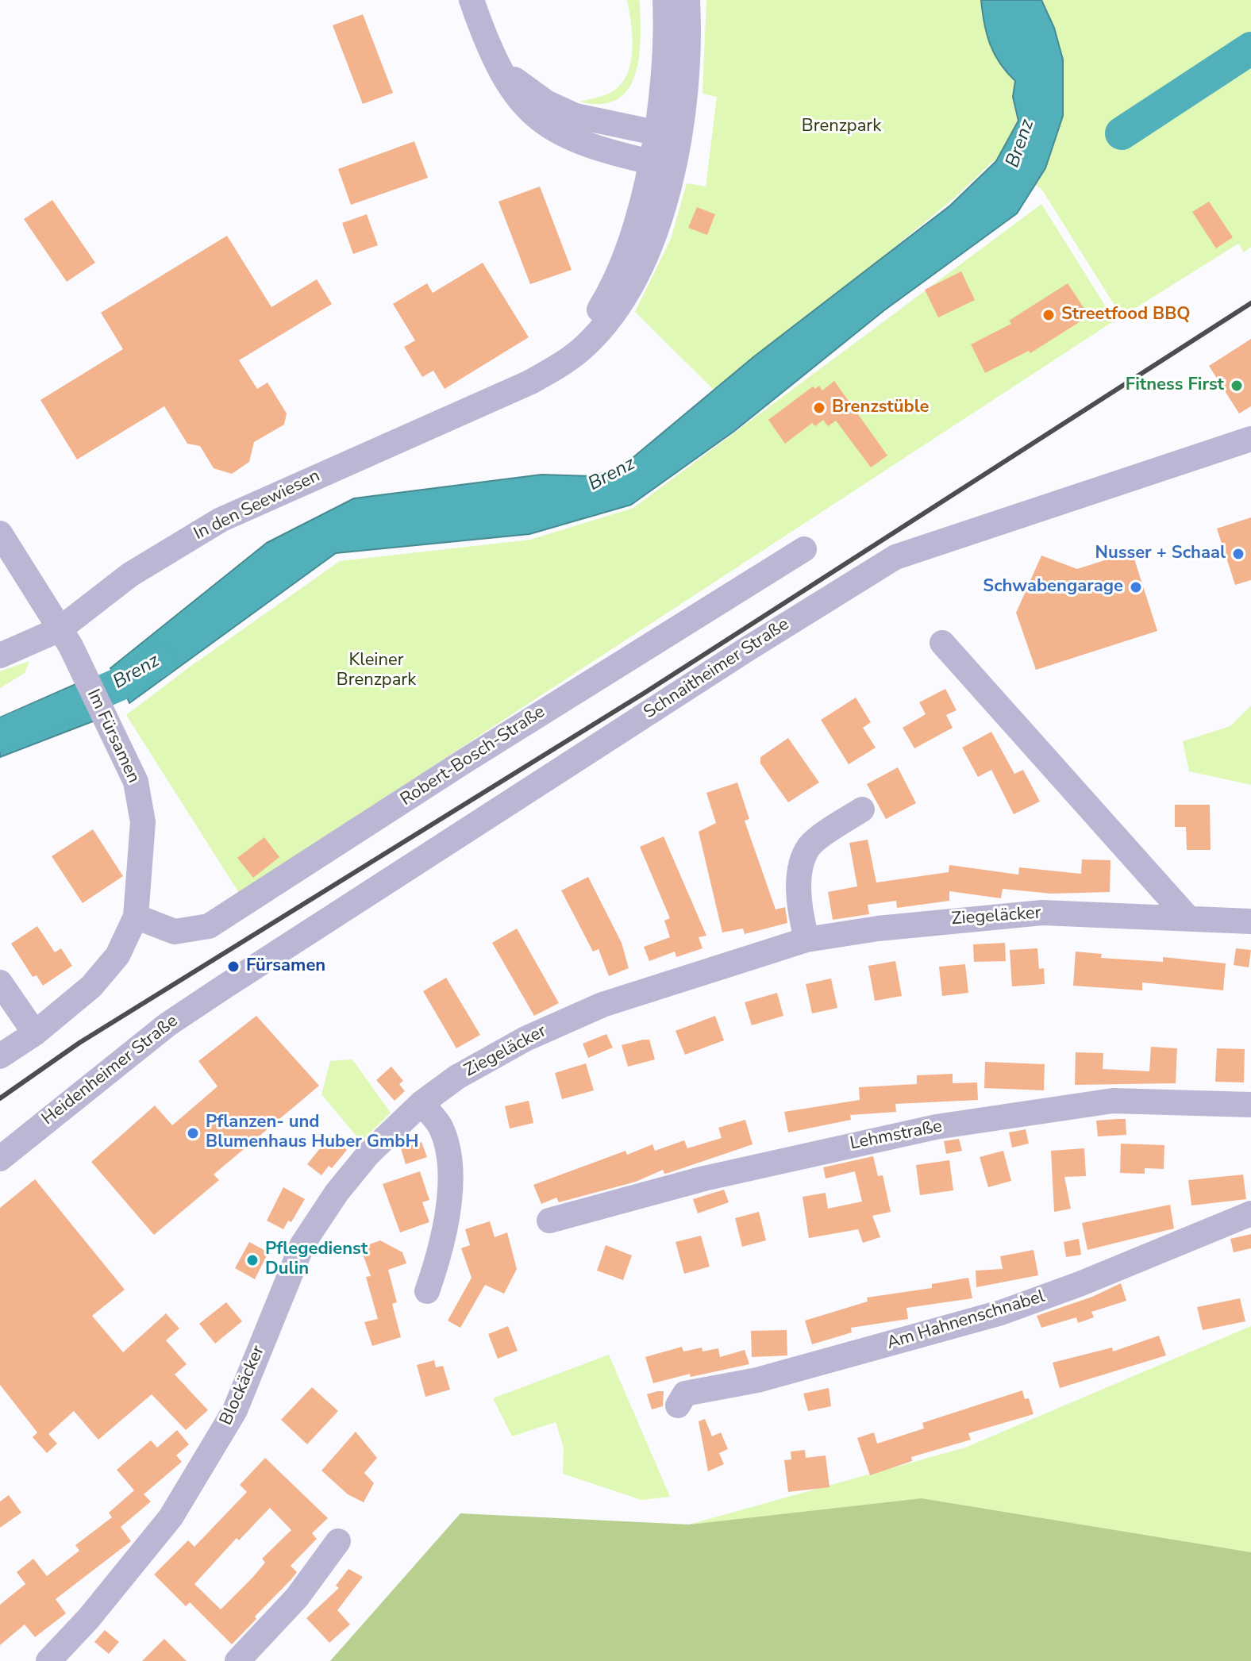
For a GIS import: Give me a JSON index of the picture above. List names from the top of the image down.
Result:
{
  "streets": {
    "street": [
      "In den Seewiesen",
      "Schnaitheimer Straße",
      "Im Fürsamen",
      "Robert-Bosch-Straße",
      "Ziegeläcker",
      "Heidenheimer Straße",
      "Lehmstraße",
      "Am Hahnenschnabel",
      "Blockäcker"
    ]
  },
  "crossings": [
    ["In den Seewiesen", "Im Fürsamen"],
    ["Schnaitheimer Straße", "Heidenheimer Straße"],
    ["Im Fürsamen", "Robert-Bosch-Straße"],
    ["Ziegeläcker", "Blockäcker"]
  ],
  "water": ["Brenz"],
  "parks": ["Brenzpark", "Kleiner Brenzpark"],
  "places": [
    "Streetfood BBQ",
    "Fitness First",
    "Brenzstüble",
    "Nusser + Schaal",
    "Schwabengarage",
    "Fürsamen",
    "Pflanzen- und Blumenhaus Huber GmbH",
    "Pflegedienst Dulin"
  ]
}
